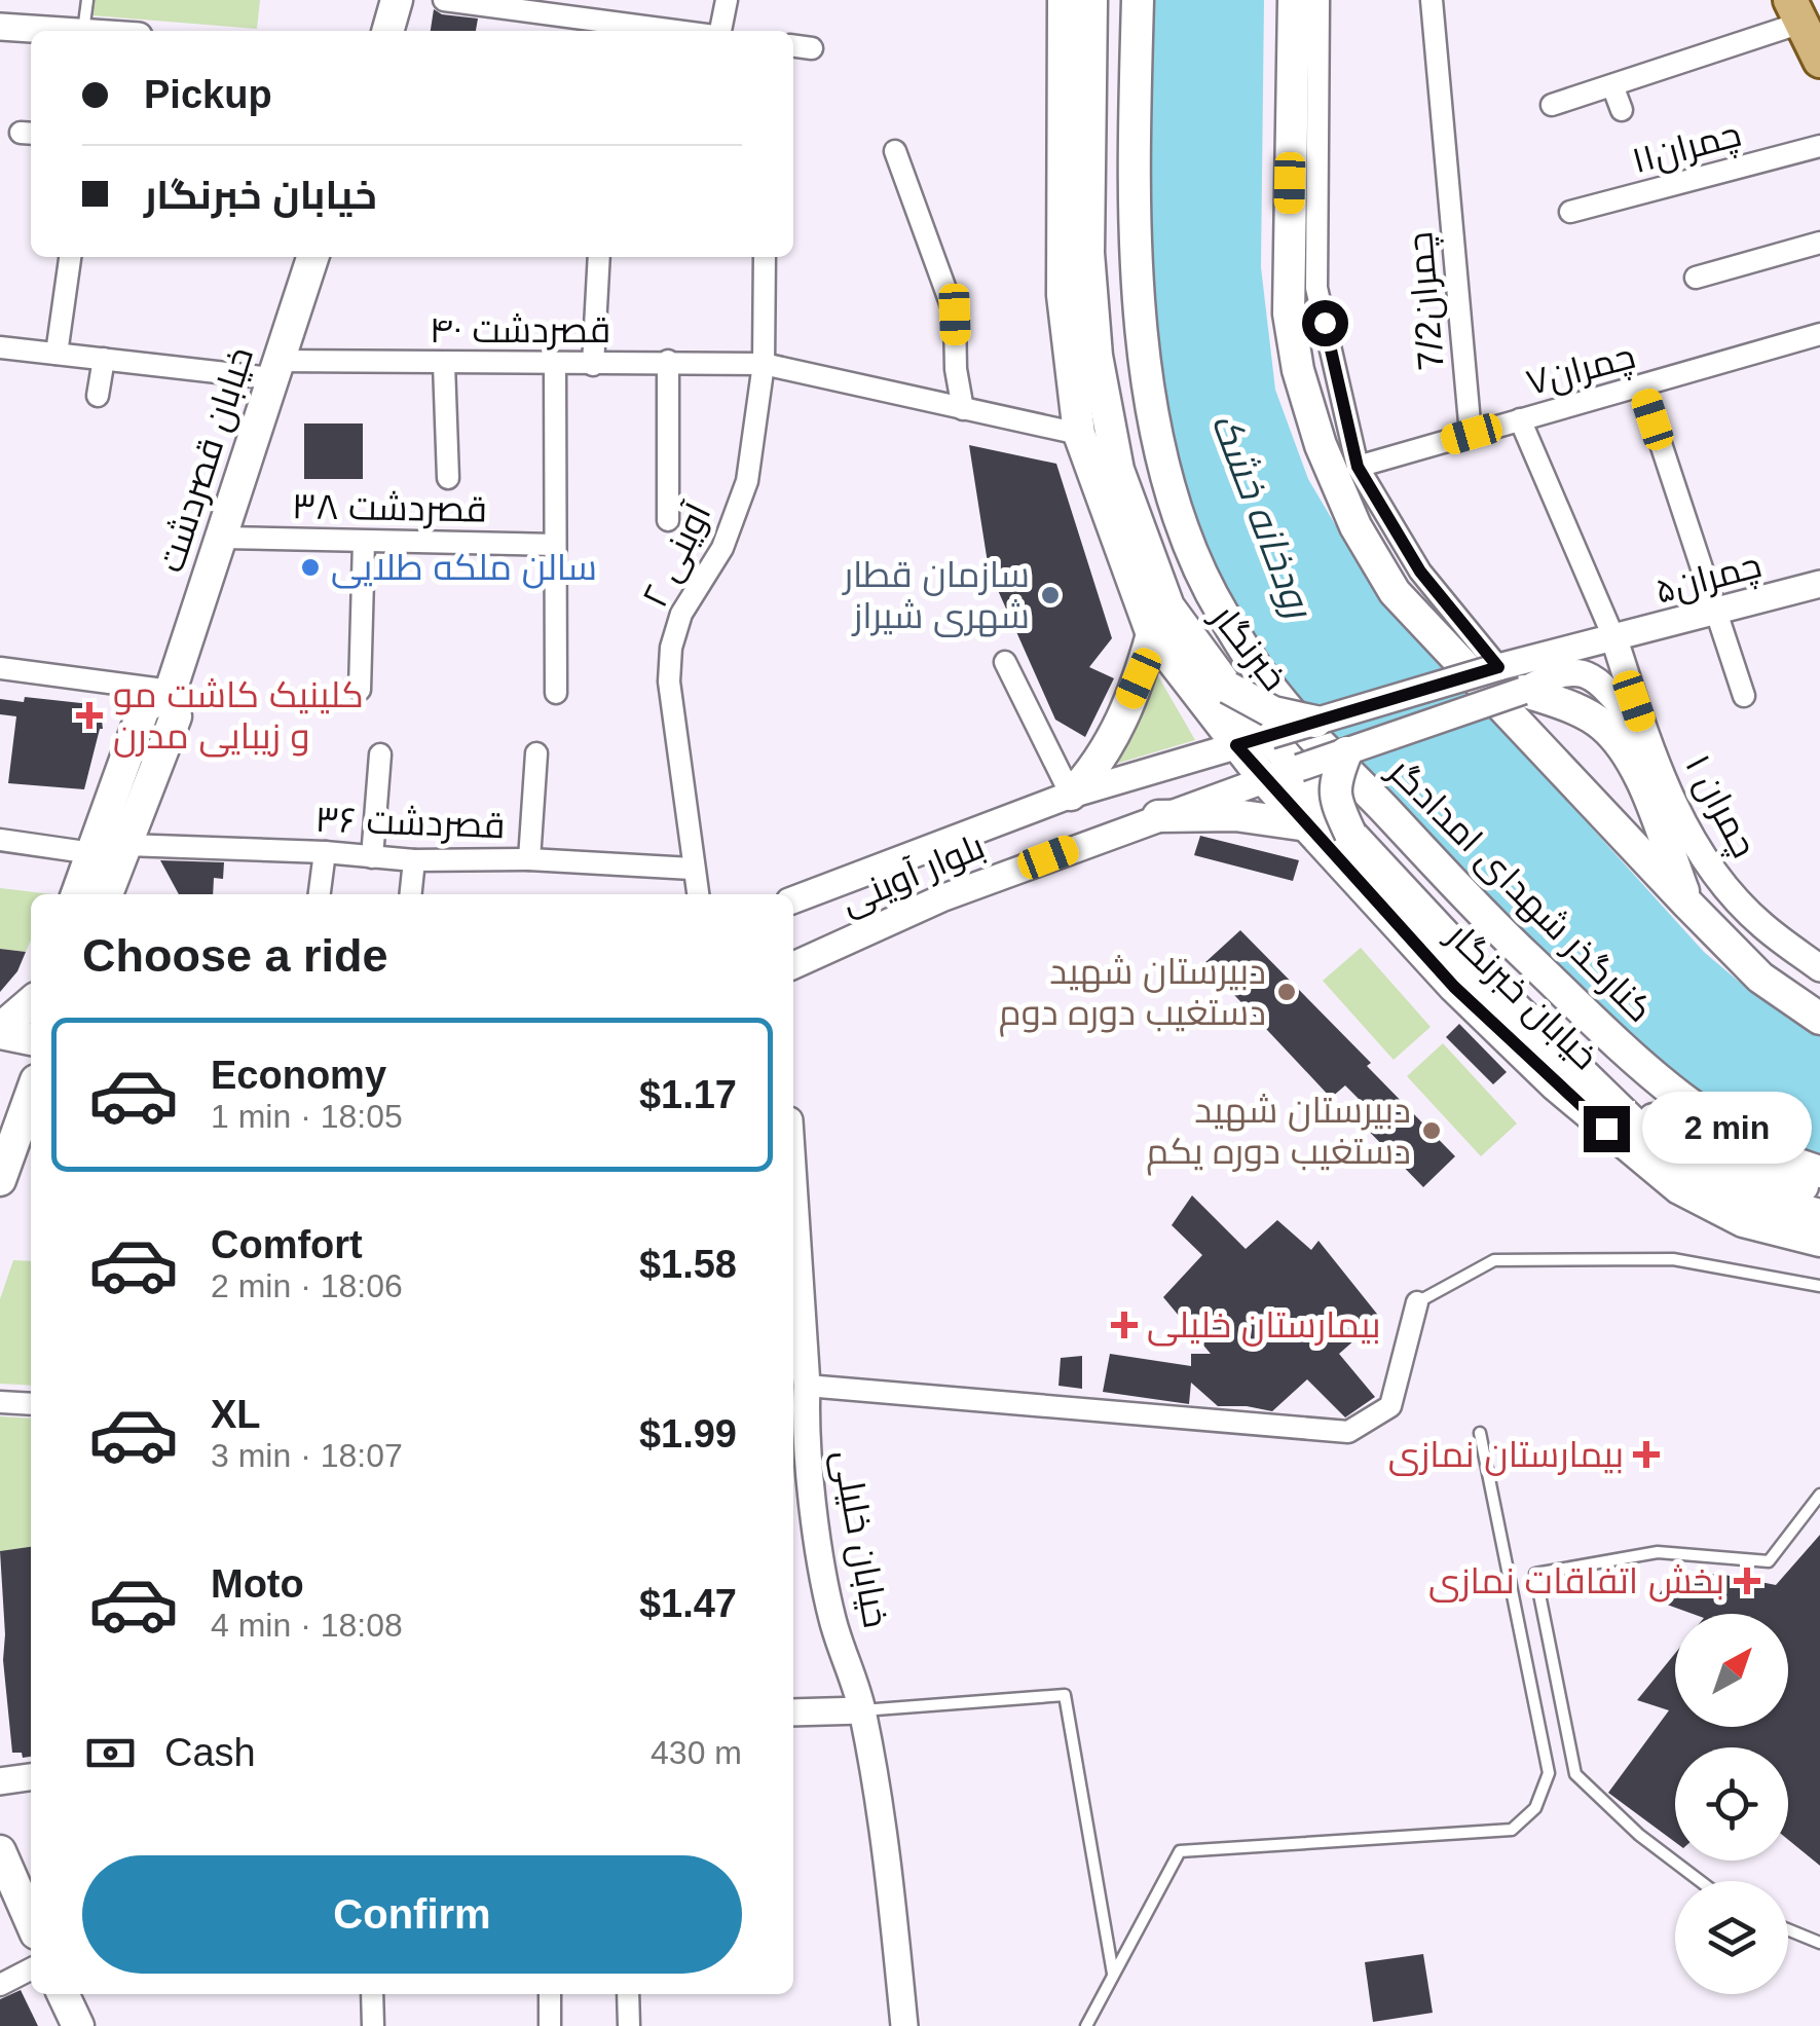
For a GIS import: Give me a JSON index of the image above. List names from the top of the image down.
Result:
{
  "streets": {
    "main road": [
      "خیابان قصردشت",
      "خبرنگار",
      "کنارگذر شهدای امدادگر",
      "خیابان خبرنگار"
    ],
    "street": [
      "چمران۱۱",
      "7/2چمران",
      "۴۰ قصردشت",
      "چمران۷",
      "۳۸ قصردشت",
      "۲ آوینی",
      "چمران۵",
      "چمران ۱",
      "۳۶ قصردشت",
      "بلوار آوینی",
      "خیابان خلیلی"
    ]
  },
  "crossings": [
    ["7/2چمران", "چمران۷"],
    ["۴۰ قصردشت", "خیابان قصردشت"],
    ["۴۰ قصردشت", "۲ آوینی"],
    ["۴۰ قصردشت", "خبرنگار"],
    ["خیابان قصردشت", "۳۸ قصردشت"],
    ["خیابان قصردشت", "۳۶ قصردشت"],
    ["۲ آوینی", "۳۶ قصردشت"],
    ["چمران۵", "چمران ۱"],
    ["چمران۵", "بلوار آوینی"],
    ["خبرنگار", "بلوار آوینی"],
    ["خبرنگار", "خیابان خبرنگار"],
    ["چمران ۱", "بلوار آوینی"]
  ],
  "water": ["رودخانه خشک"],
  "places": {
    "other": [
      "سالن ملکه طلایی",
      "سازمان قطار شهری شیراز",
      "دبیرستان شهید دستغیب دوره دوم",
      "دبیرستان شهید دستغیب دوره یکم"
    ],
    "health": [
      "کلینیک کاشت مو و زیبایی مدرن",
      "بیمارستان خلیلی",
      "بیمارستان نمازی",
      "بخش اتفاقات نمازی"
    ]
  },
  "north": "top right",
  "page": {
    "banner": ["Pickup", "خیابان خبرنگار"],
    "heading": "Choose a ride",
    "list": [
      {
        "name": "Economy",
        "note": "1 min · 18:05",
        "value": "$1.17"
      },
      {
        "name": "Comfort",
        "note": "2 min · 18:06",
        "value": "$1.58"
      },
      {
        "name": "XL",
        "note": "3 min · 18:07",
        "value": "$1.99"
      },
      {
        "name": "Moto",
        "note": "4 min · 18:08",
        "value": "$1.47"
      }
    ],
    "bubble": "2 min",
    "pay": ["Cash", "430 m"],
    "buttons": "Confirm"
  }
}
